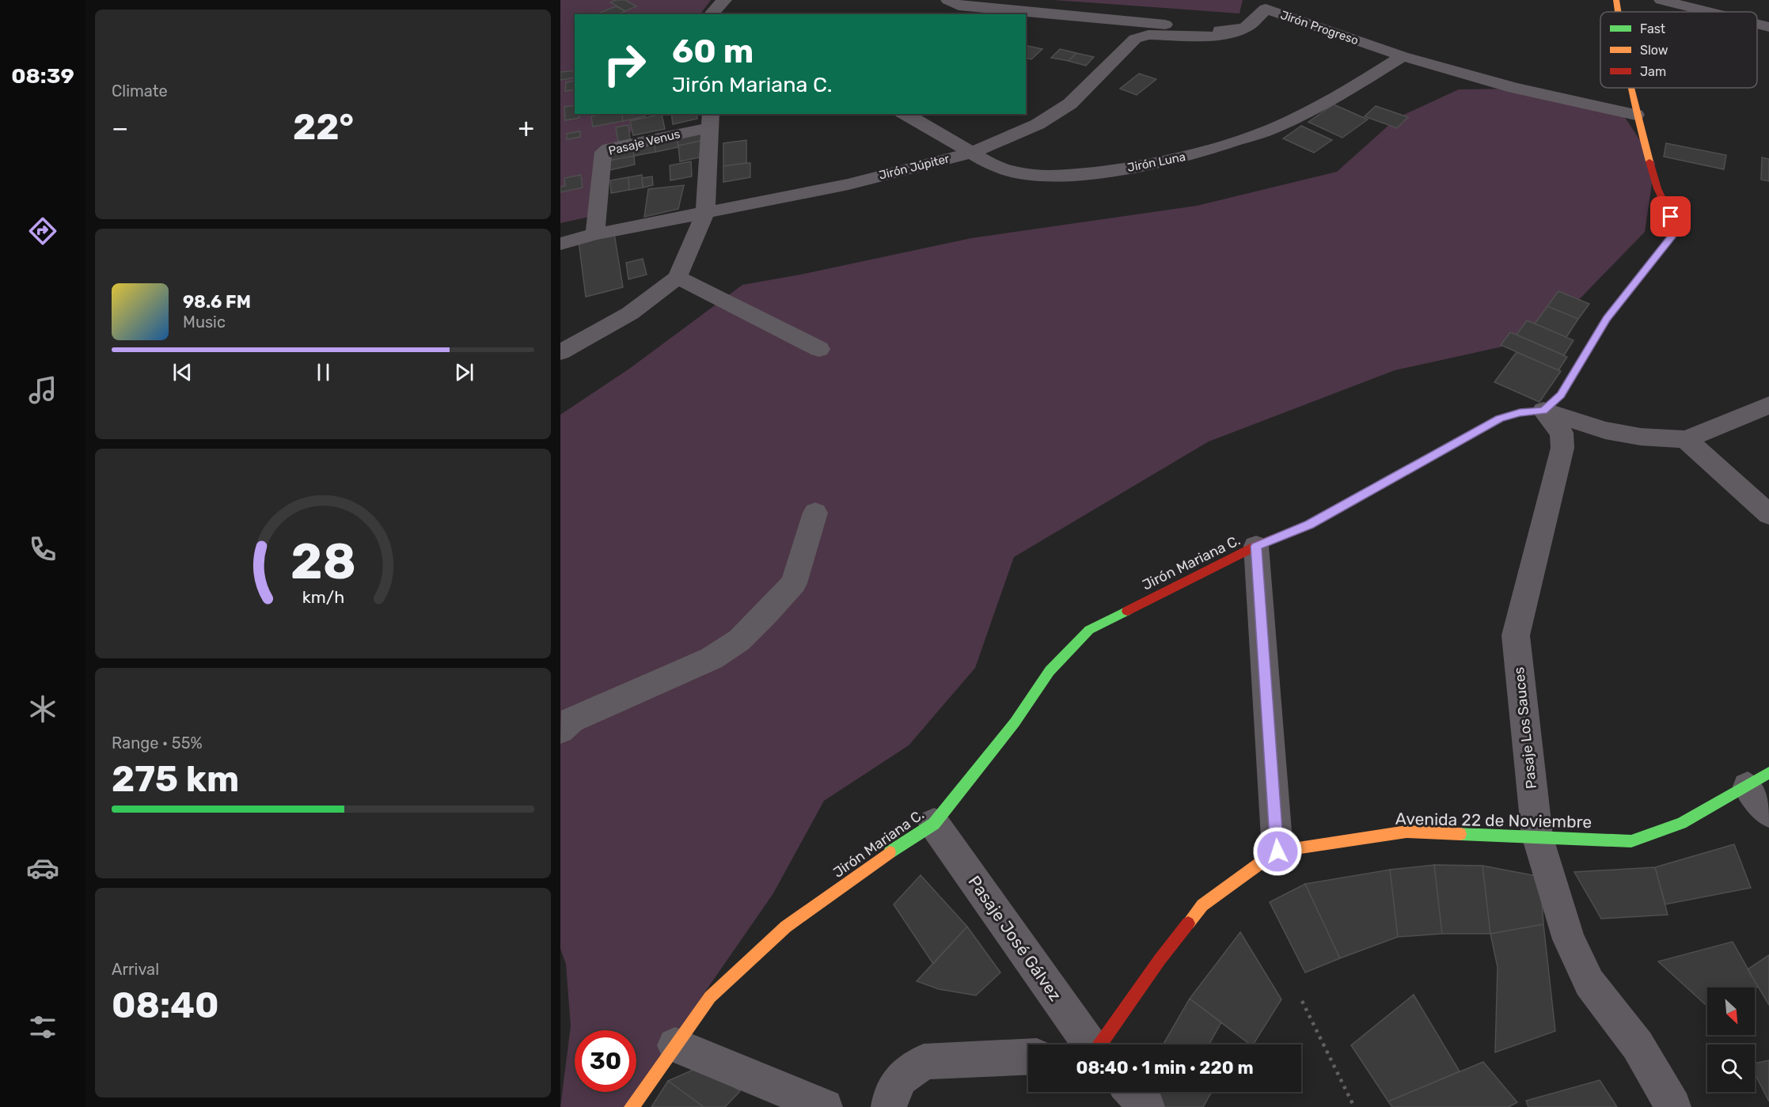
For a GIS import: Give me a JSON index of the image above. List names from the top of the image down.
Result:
{
  "streets": {
    "street": [
      "Jirón Progreso",
      "Pasaje Venus",
      "Jirón Luna",
      "Jirón Júpiter",
      "Jirón Mariana C.",
      "Pasaje Los Sauces",
      "Avenida 22 de Noviembre",
      "Pasaje José Gálvez"
    ]
  },
  "crossings": [
    ["Jirón Progreso", "Jirón Luna"],
    ["Jirón Progreso", "Jirón Júpiter"],
    ["Pasaje Venus", "Jirón Júpiter"],
    ["Jirón Luna", "Jirón Júpiter"],
    ["Jirón Mariana C.", "Pasaje Los Sauces"],
    ["Jirón Mariana C.", "Pasaje José Gálvez"],
    ["Pasaje Los Sauces", "Avenida 22 de Noviembre"]
  ],
  "legend": ["Fast", "Slow", "Jam"],
  "north": "bottom right",
  "page": {
    "tabs": "08:39",
    "tile": [
      "Climate",
      ["Range · 55%", "275 km"],
      ["Arrival", "08:40"]
    ],
    "turn": ["60 m", "Jirón Mariana C."],
    "heat": ["−", "22°", "+"],
    "song": ["98.6 FM", "Music"],
    "limit": "30",
    "trip": "08:40 · 1 min · 220 m",
    "gauge": ["28", "km/h"]
  }
}
